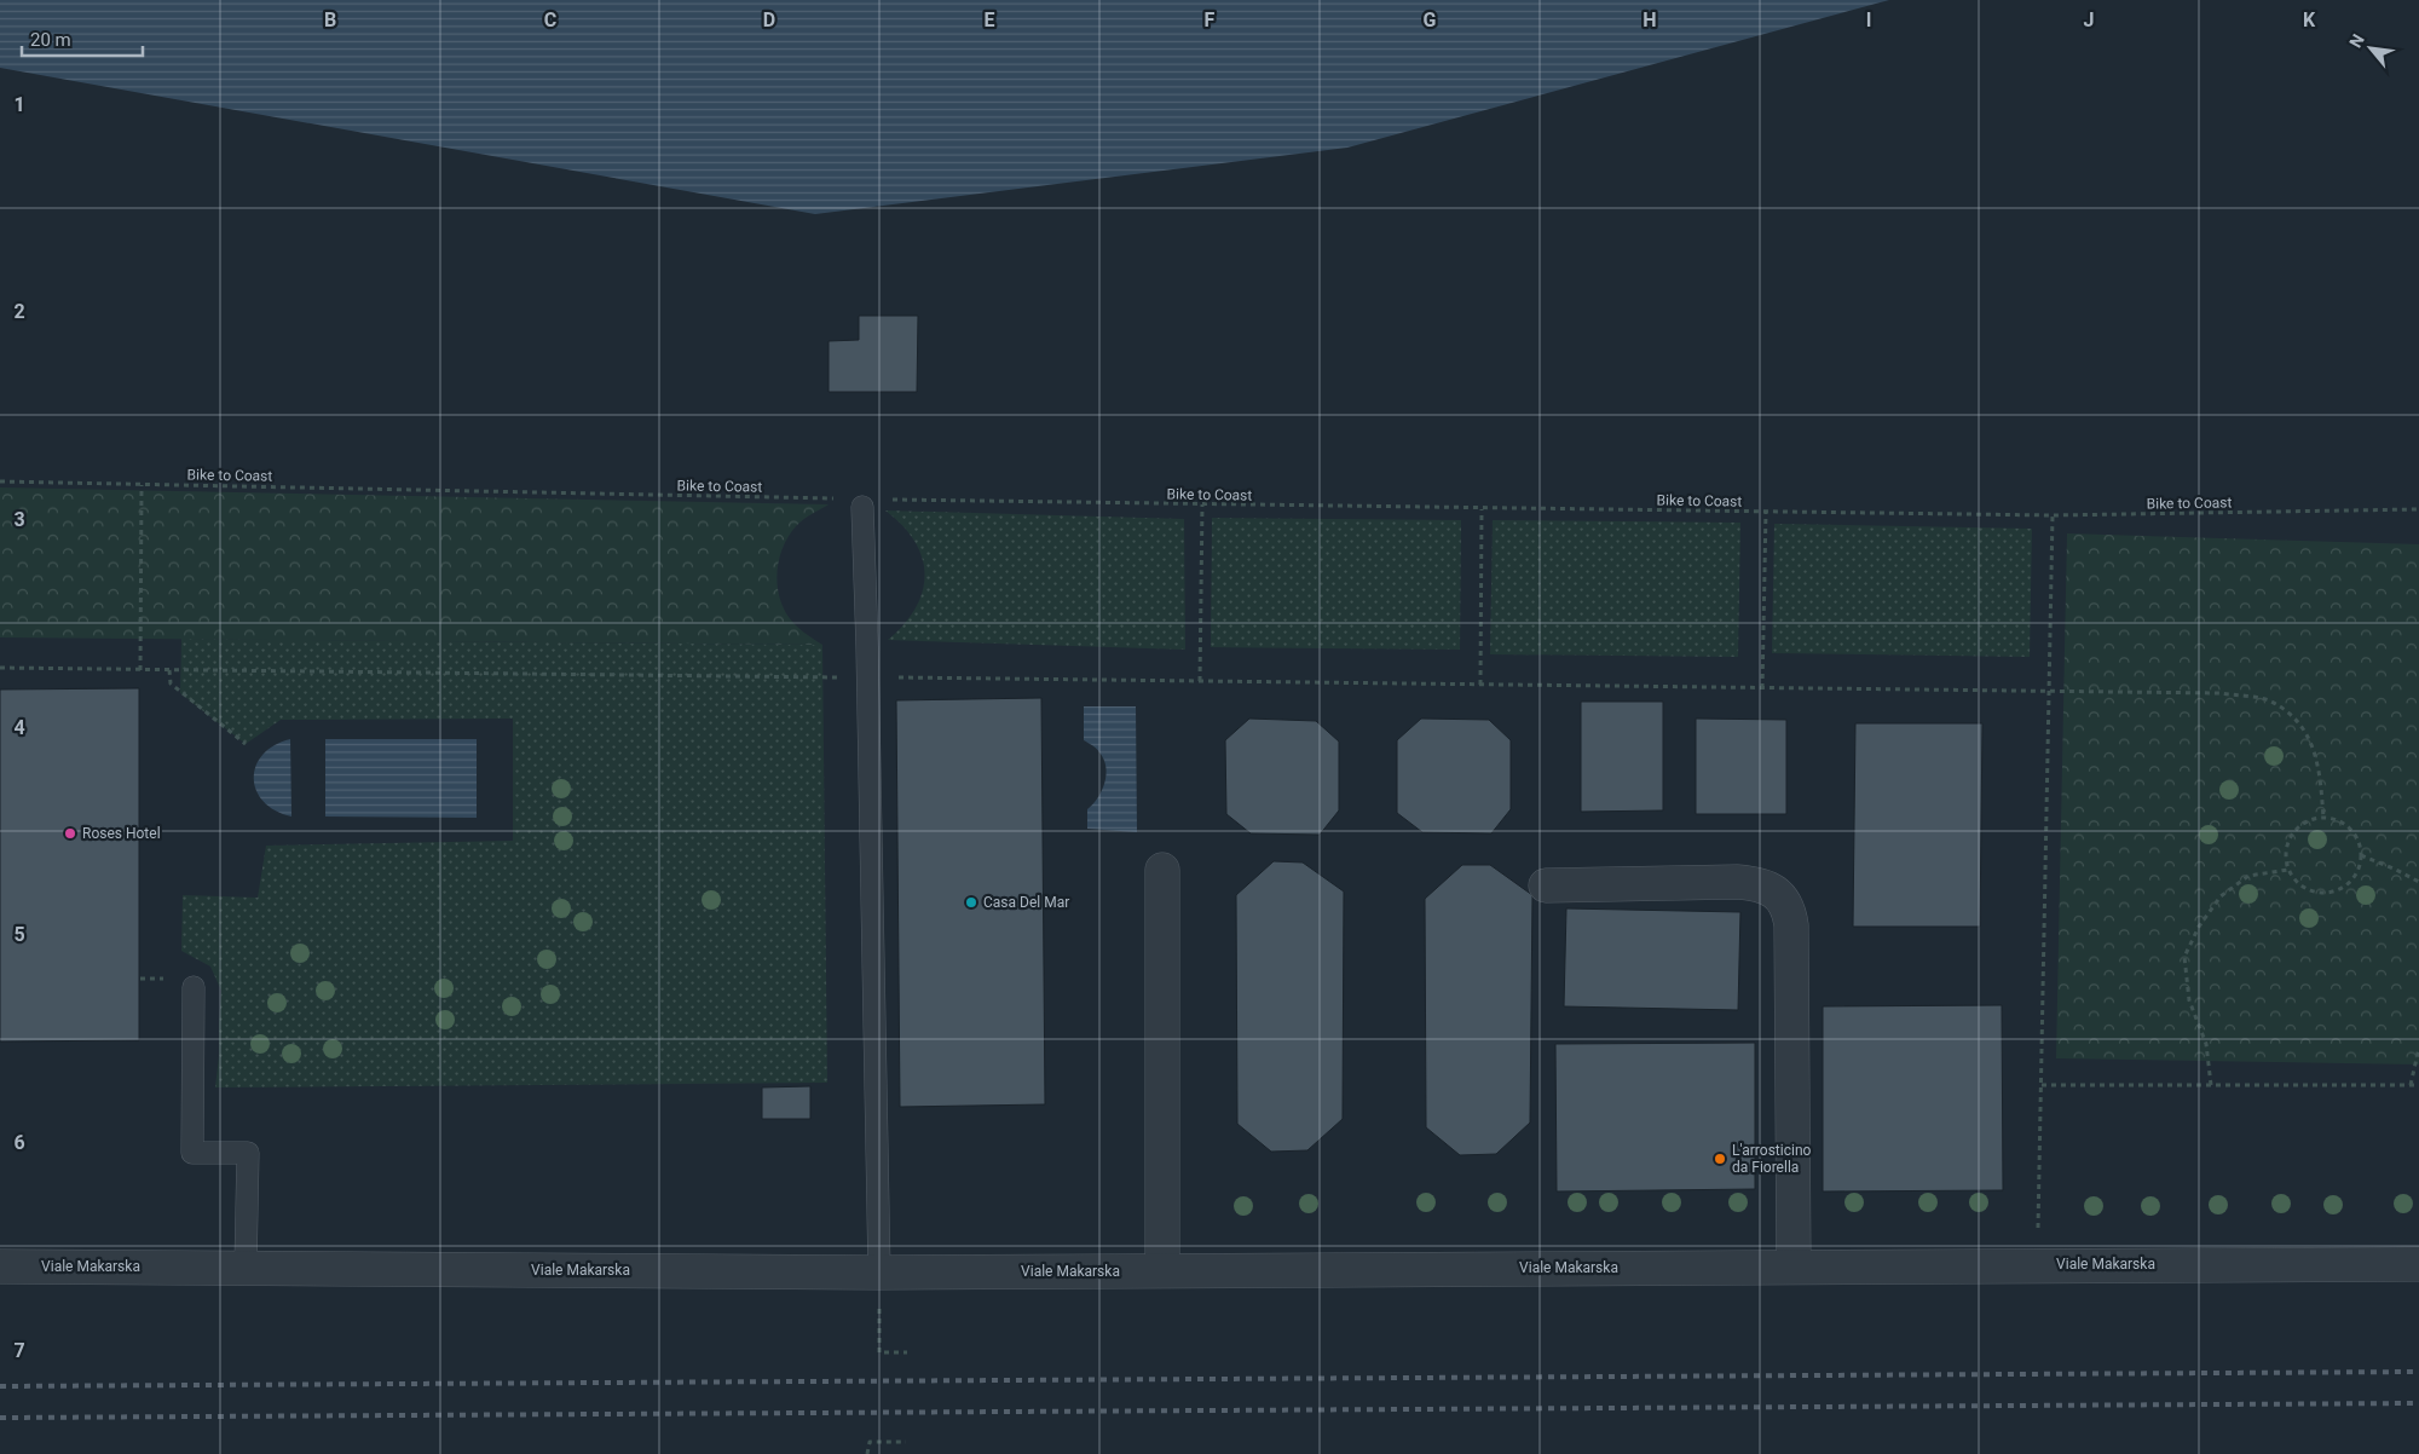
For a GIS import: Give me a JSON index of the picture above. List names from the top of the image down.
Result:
{
  "streets": {
    "street": ["Viale Makarska"],
    "path": ["Bike to Coast"]
  },
  "places": ["Roses Hotel", "Casa Del Mar", "L'arrosticino da Fiorella"],
  "scale_bar": "20 m",
  "north": "top left",
  "grid": {
    "columns": [
      "B",
      "C",
      "D",
      "E",
      "F",
      "G",
      "H",
      "I",
      "J",
      "K"
    ],
    "rows": [
      "1",
      "2",
      "3",
      "4",
      "5",
      "6",
      "7"
    ]
  }
}
